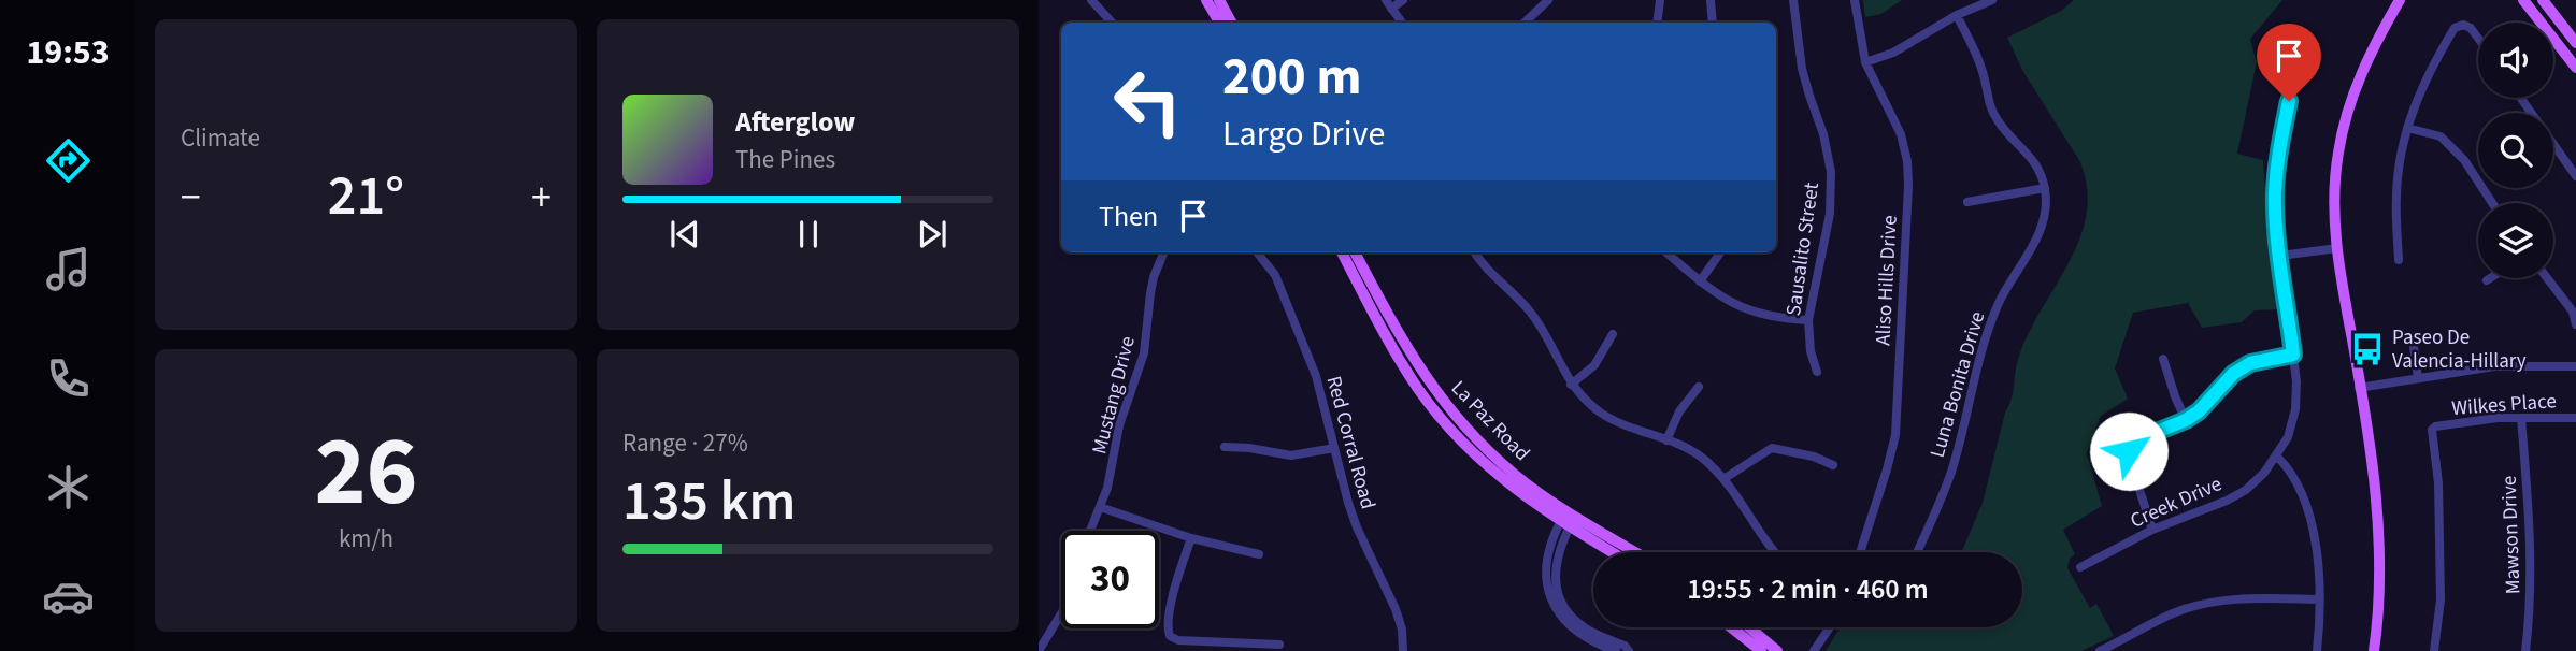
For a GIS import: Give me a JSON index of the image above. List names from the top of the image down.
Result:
{
  "streets": {
    "main road": ["La Paz Road"],
    "street": [
      "Sausalito Street",
      "Aliso Hills Drive",
      "Luna Bonita Drive",
      "Mustang Drive",
      "Wilkes Place",
      "Red Corral Road",
      "Creek Drive",
      "Mawson Drive"
    ]
  },
  "crossings": [
    ["Wilkes Place", "Mawson Drive"]
  ],
  "places": {
    "bus stop": ["Paseo De Valencia-Hillary"]
  },
  "page": {
    "tabs": "19:53",
    "tile": [
      "Climate",
      ["26", "km/h"],
      ["Range · 27%", "135 km"]
    ],
    "turn": ["200 m", "Largo Drive"],
    "song": ["Afterglow", "The Pines"],
    "heat": ["−", "21°", "+"],
    "then": "Then",
    "limit": "30",
    "trip": "19:55 · 2 min · 460 m"
  }
}
